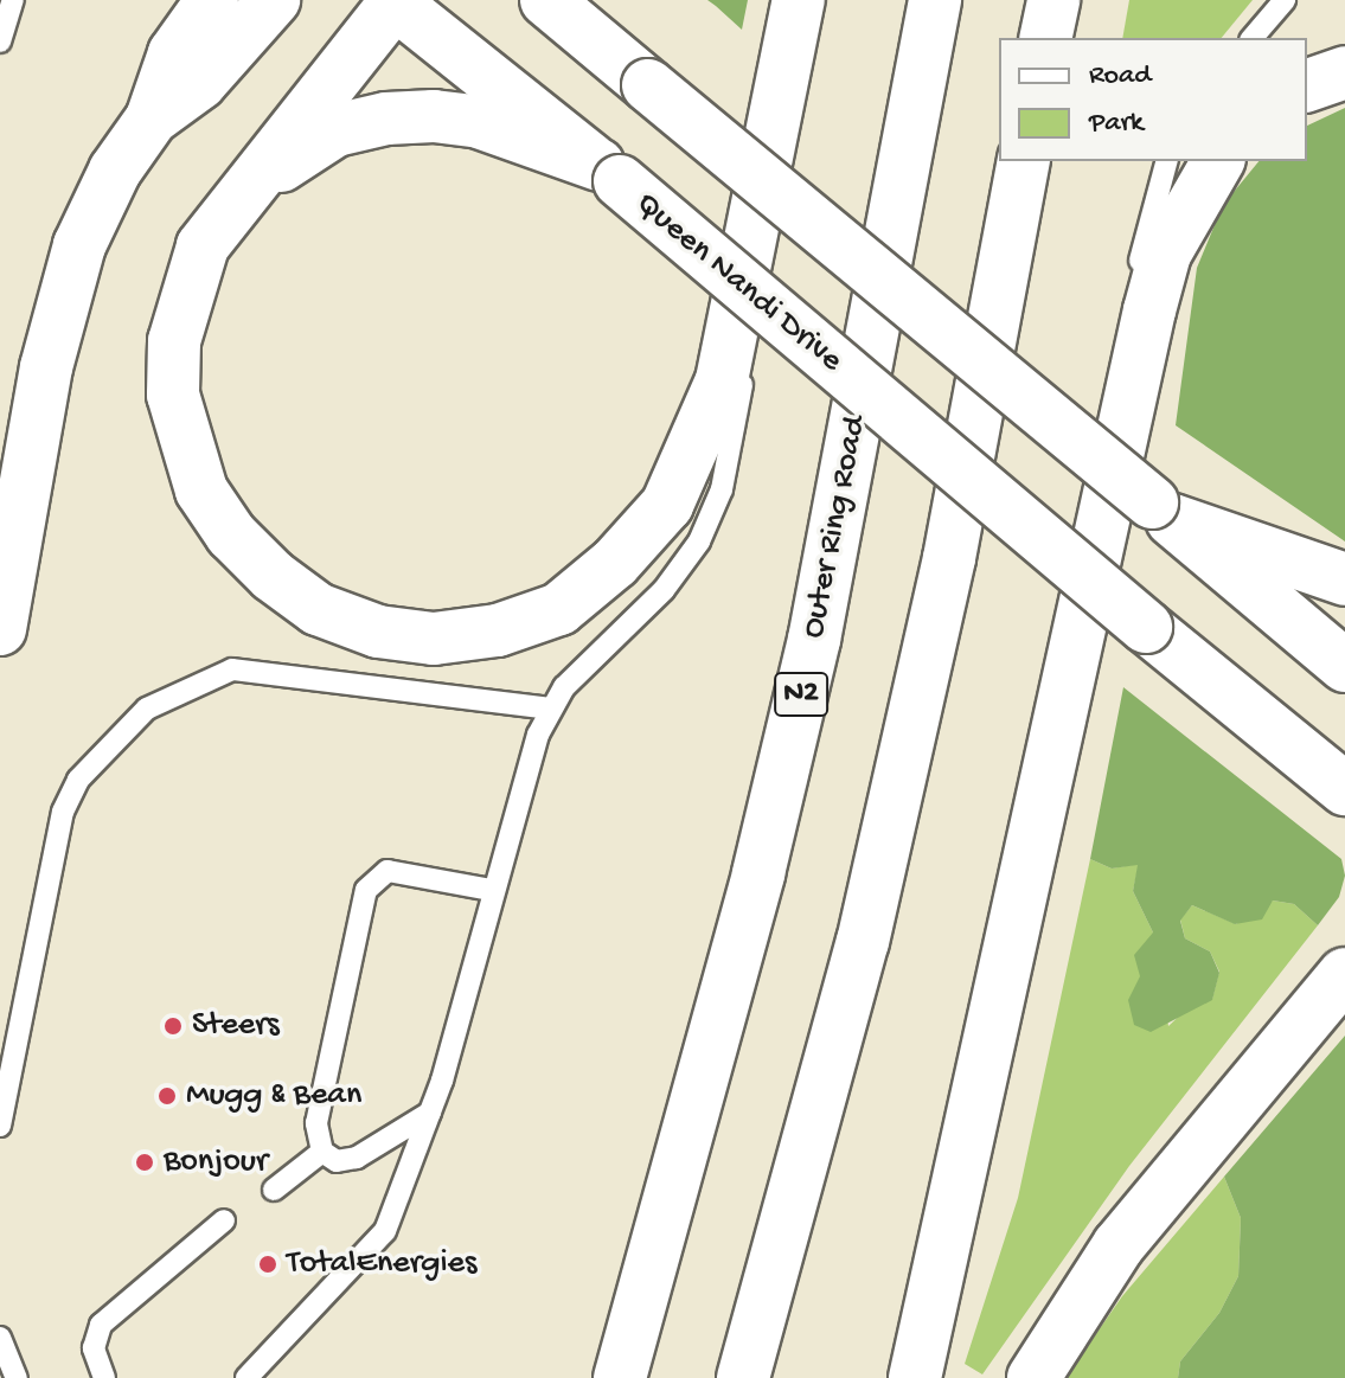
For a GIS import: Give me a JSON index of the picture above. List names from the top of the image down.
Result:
{
  "streets": {
    "main road": ["Queen Nandi Drive", "Outer Ring Road", "N2"]
  },
  "places": [
    "Steers",
    "Mugg & Bean",
    "Bonjour",
    "TotalEnergies"
  ],
  "legend": ["Road", "Park"]
}
